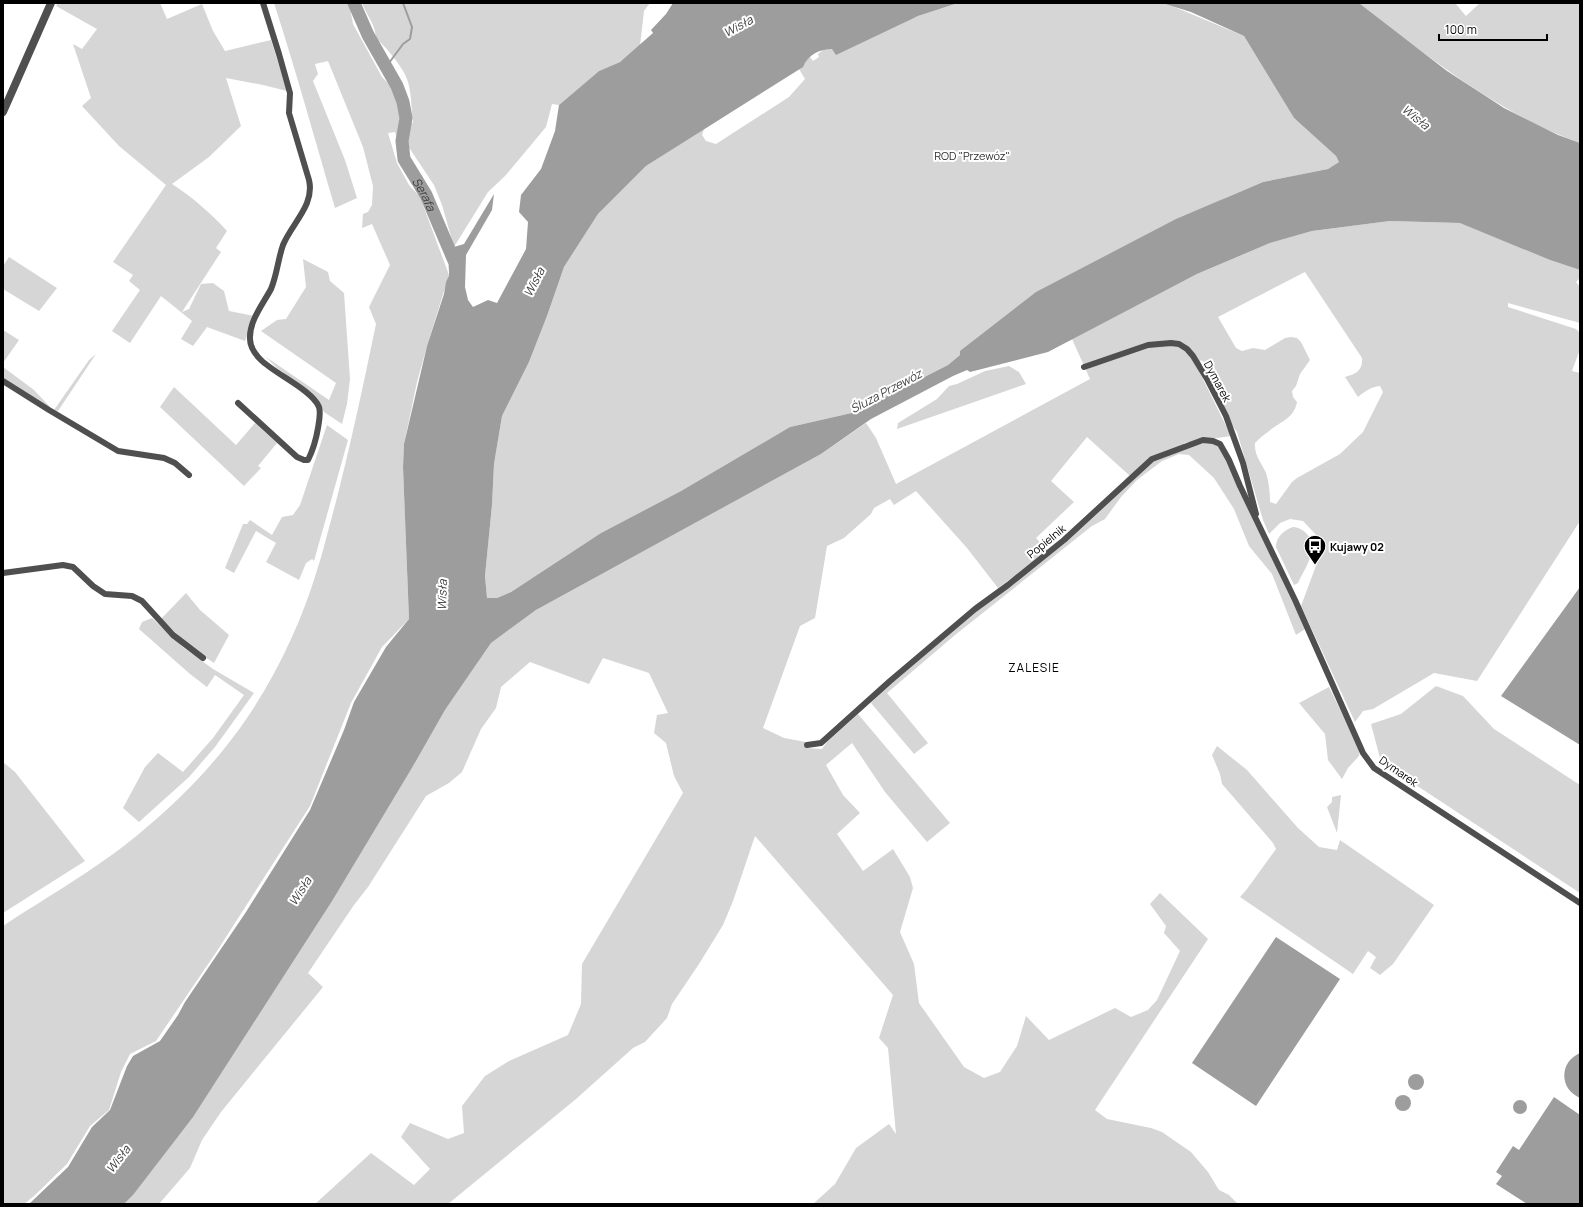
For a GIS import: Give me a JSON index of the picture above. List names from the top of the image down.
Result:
{
  "streets": {
    "street": ["Dymarek", "Popielnik"]
  },
  "crossings": [
    ["Dymarek", "Popielnik"]
  ],
  "districts": ["ZALESIE"],
  "water": ["Wisła", "Serafa", "Śluza Przewóz"],
  "parks": ["ROD \"Przewóz\""],
  "places": {
    "bus stop": ["Kujawy 02"]
  },
  "scale_bar": "100 m"
}
